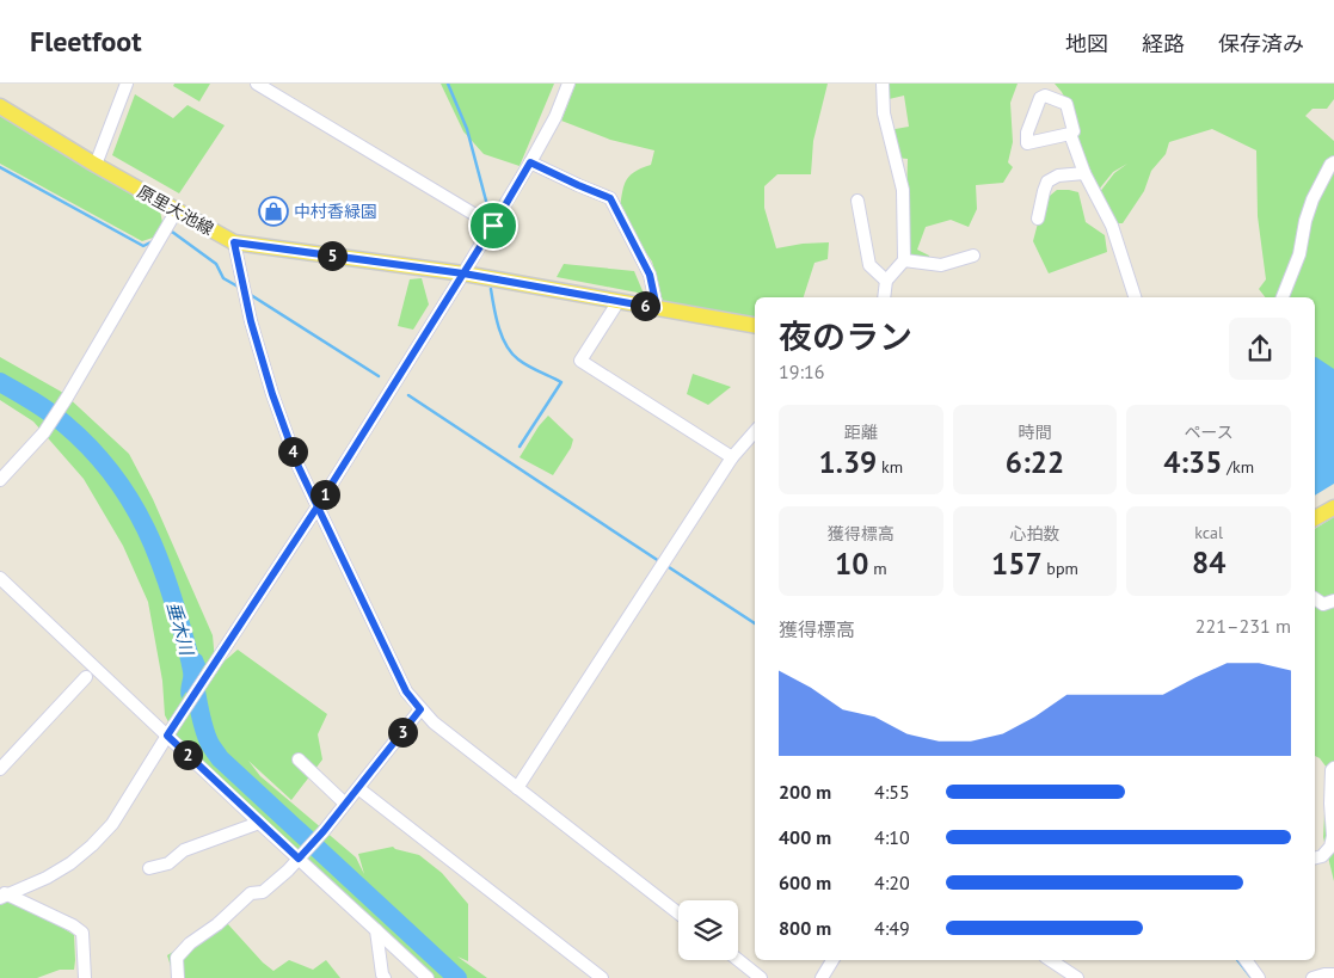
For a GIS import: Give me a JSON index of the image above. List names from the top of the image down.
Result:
{
  "streets": {
    "main road": ["原里大池線"]
  },
  "water": ["垂木川"],
  "places": {
    "shop": ["中村香緑園"]
  },
  "page": {
    "header": "Fleetfoot",
    "nav": ["地図", "経路", "保存済み"],
    "pins": [
      "5",
      "6",
      "4",
      "1",
      "3",
      "2"
    ],
    "heading": ["夜のラン", "19:16"],
    "stats": [
      ["距離", "1.39 km"],
      ["時間", "6:22"],
      ["ペース", "4:35 /km"],
      ["獲得標高", "10 m"],
      ["心拍数", "157 bpm"],
      ["kcal", "84"]
    ],
    "chart": ["獲得標高", "221–231 m"],
    "list": [
      {
        "name": "200 m",
        "note": "4:55"
      },
      {
        "name": "400 m",
        "note": "4:10"
      },
      {
        "name": "600 m",
        "note": "4:20"
      },
      {
        "name": "800 m",
        "note": "4:49"
      }
    ]
  }
}
